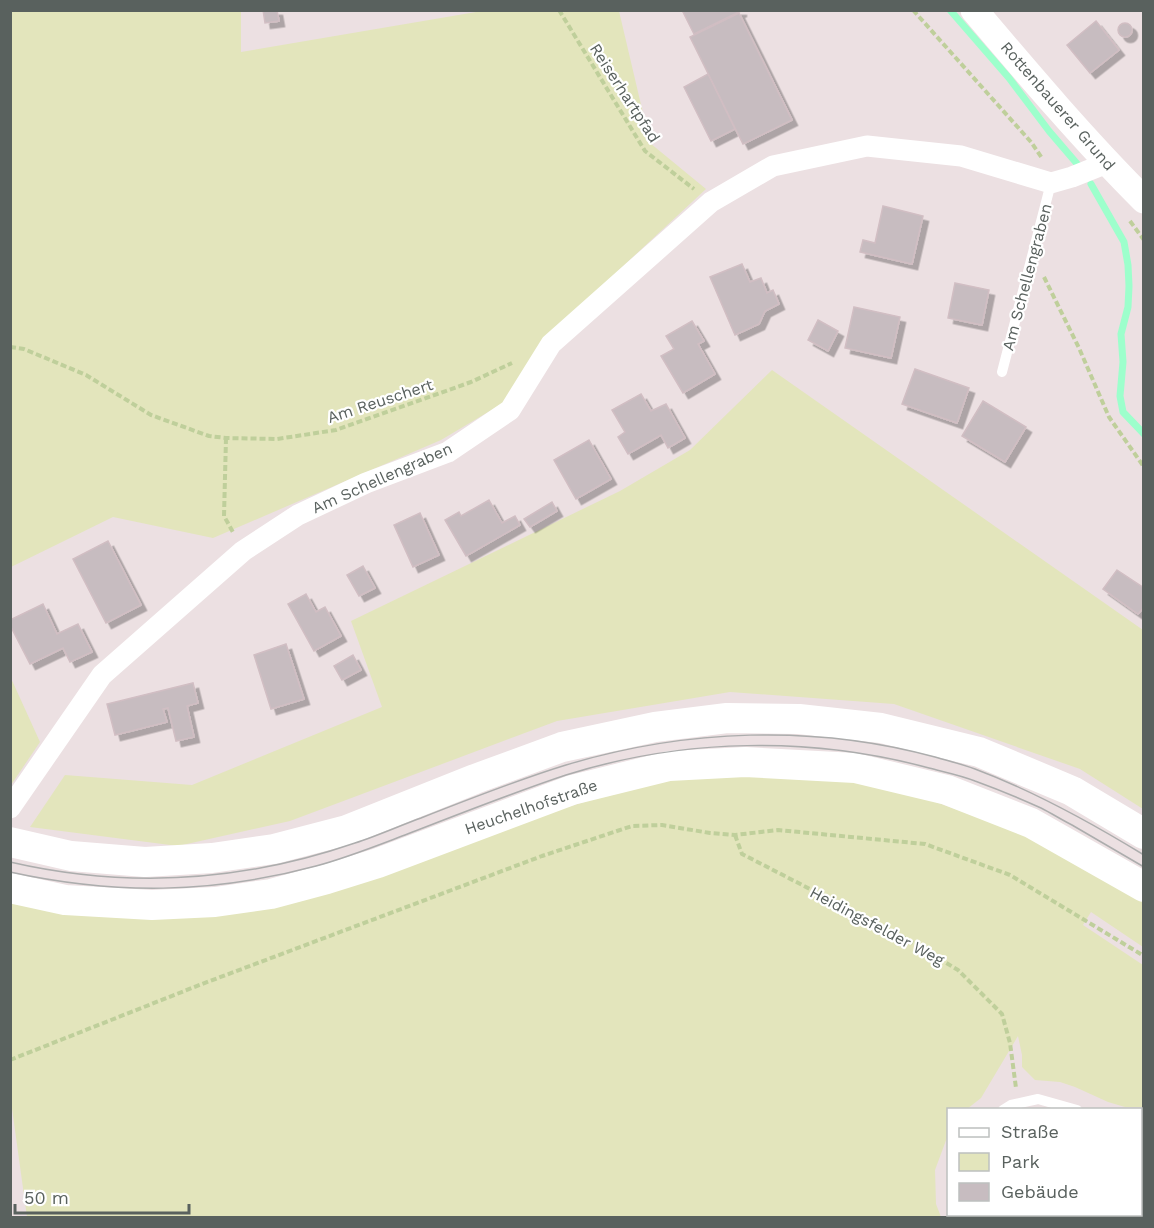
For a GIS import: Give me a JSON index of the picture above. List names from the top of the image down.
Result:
{
  "streets": {
    "main road": ["Heuchelhofstraße"],
    "street": ["Rottenbauerer Grund", "Am Schellengraben"],
    "path": ["Reiserhartpfad", "Am Reuschert", "Heidingsfelder Weg"]
  },
  "crossings": [
    ["Reiserhartpfad", "Am Schellengraben"],
    ["Rottenbauerer Grund", "Am Schellengraben"],
    ["Am Schellengraben", "Am Reuschert"]
  ],
  "legend": ["Straße", "Park", "Gebäude"],
  "scale_bar": "50 m"
}
